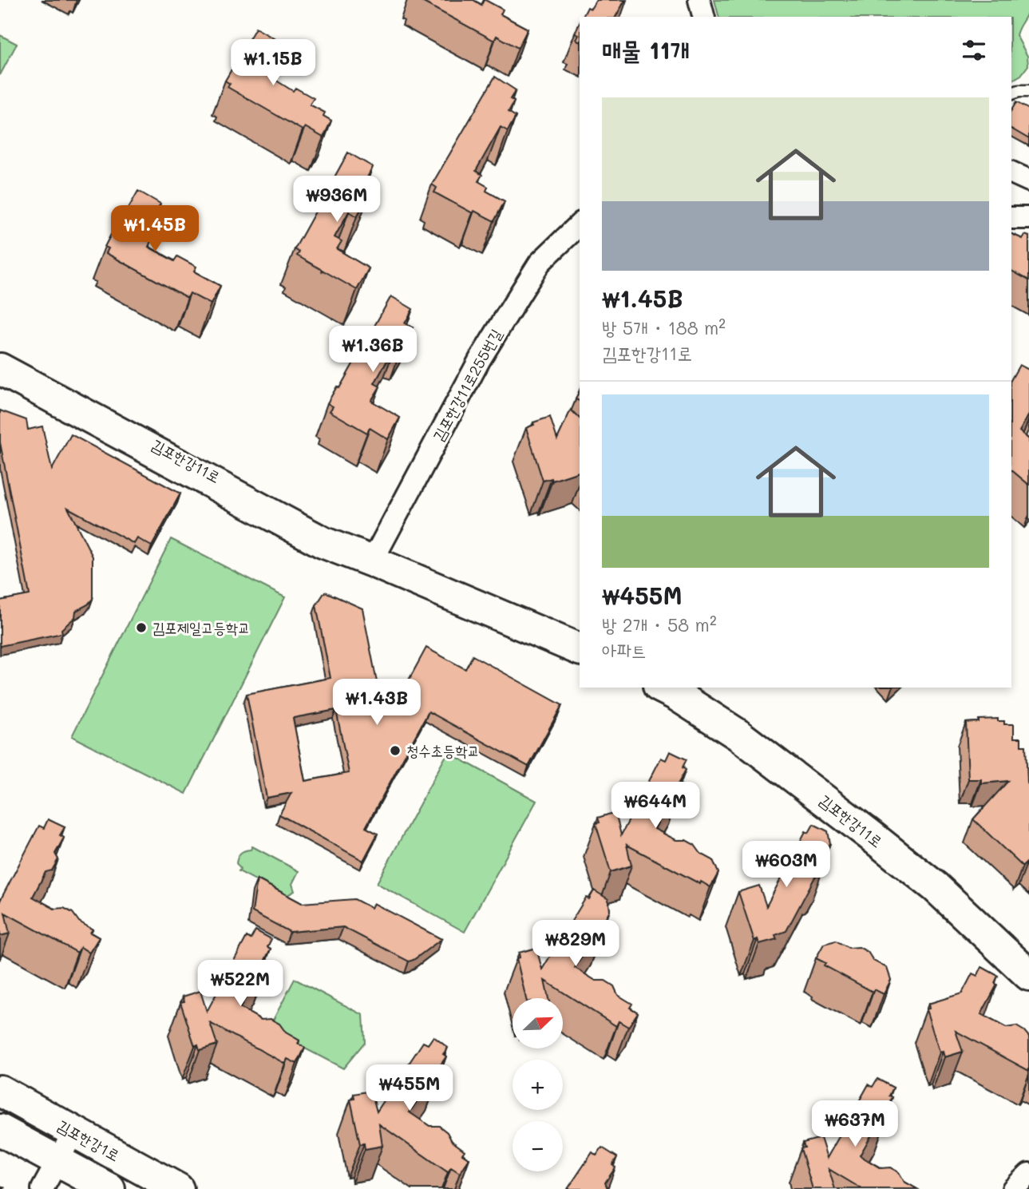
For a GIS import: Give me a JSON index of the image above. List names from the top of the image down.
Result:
{
  "streets": {
    "street": ["김포한강11로255번길", "김포한강11로", "김포한강1로"]
  },
  "crossings": [
    ["김포한강11로255번길", "김포한강11로"]
  ],
  "places": ["김포제일고등학교", "청수초등학교"],
  "north": "top right",
  "page": {
    "heading": "매물 11개",
    "price": [
      "₩1.15B",
      "₩936M",
      "₩1.45B",
      "₩1.36B",
      "₩1.43B",
      "₩644M",
      "₩603M",
      "₩829M",
      "₩522M",
      "₩455M",
      "₩637M"
    ],
    "list": [
      {
        "name": "₩1.45B",
        "note": "방 5개 · 188 m² · 김포한강11로"
      },
      {
        "name": "₩455M",
        "note": "방 2개 · 58 m² · 아파트"
      }
    ],
    "map_buttons": ["+", "−"]
  }
}
